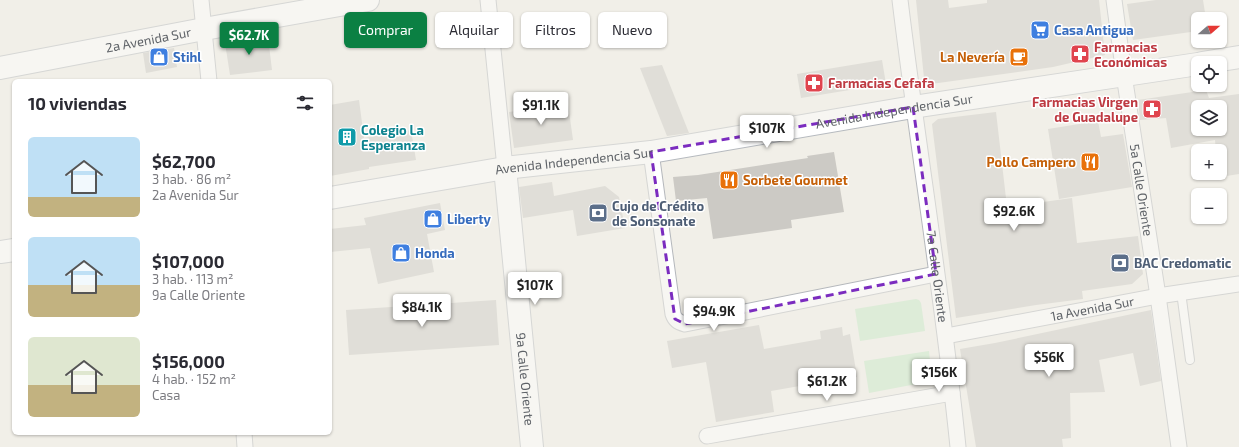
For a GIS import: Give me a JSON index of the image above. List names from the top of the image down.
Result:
{
  "streets": {
    "main road": ["2a Avenida Sur", "Avenida Independencia Sur", "9a Calle Oriente"],
    "street": ["5a Calle Oriente", "7a Calle Oriente", "1a Avenida Sur"]
  },
  "crossings": [
    ["Avenida Independencia Sur", "5a Calle Oriente"],
    ["Avenida Independencia Sur", "7a Calle Oriente"],
    ["Avenida Independencia Sur", "9a Calle Oriente"],
    ["5a Calle Oriente", "1a Avenida Sur"],
    ["7a Calle Oriente", "1a Avenida Sur"]
  ],
  "places": {
    "supermarket": ["Casa Antigua"],
    "pharmacy": ["Farmacias Económicas", "Farmacias Cefafa", "Farmacias Virgen de Guadalupe"],
    "shop": ["Stihl", "Liberty", "Honda"],
    "cafe": ["La Nevería"],
    "building": ["Colegio La Esperanza"],
    "restaurant": ["Pollo Campero", "Sorbete Gourmet"],
    "bank": ["Cujo de Crédito de Sonsonate", "BAC Credomatic"]
  },
  "north": "right",
  "page": {
    "map_buttons": ["+", "−"],
    "chip": [
      "Comprar",
      "Alquilar",
      "Filtros",
      "Nuevo"
    ],
    "price": [
      "$62.7K",
      "$91.1K",
      "$107K",
      "$92.6K",
      "$107K",
      "$84.1K",
      "$94.9K",
      "$56K",
      "$156K",
      "$61.2K"
    ],
    "heading": "10 viviendas",
    "list": [
      {
        "name": "$62,700",
        "note": "3 hab. · 86 m² · 2a Avenida Sur"
      },
      {
        "name": "$107,000",
        "note": "3 hab. · 113 m² · 9a Calle Oriente"
      },
      {
        "name": "$156,000",
        "note": "4 hab. · 152 m² · Casa"
      }
    ]
  }
}
